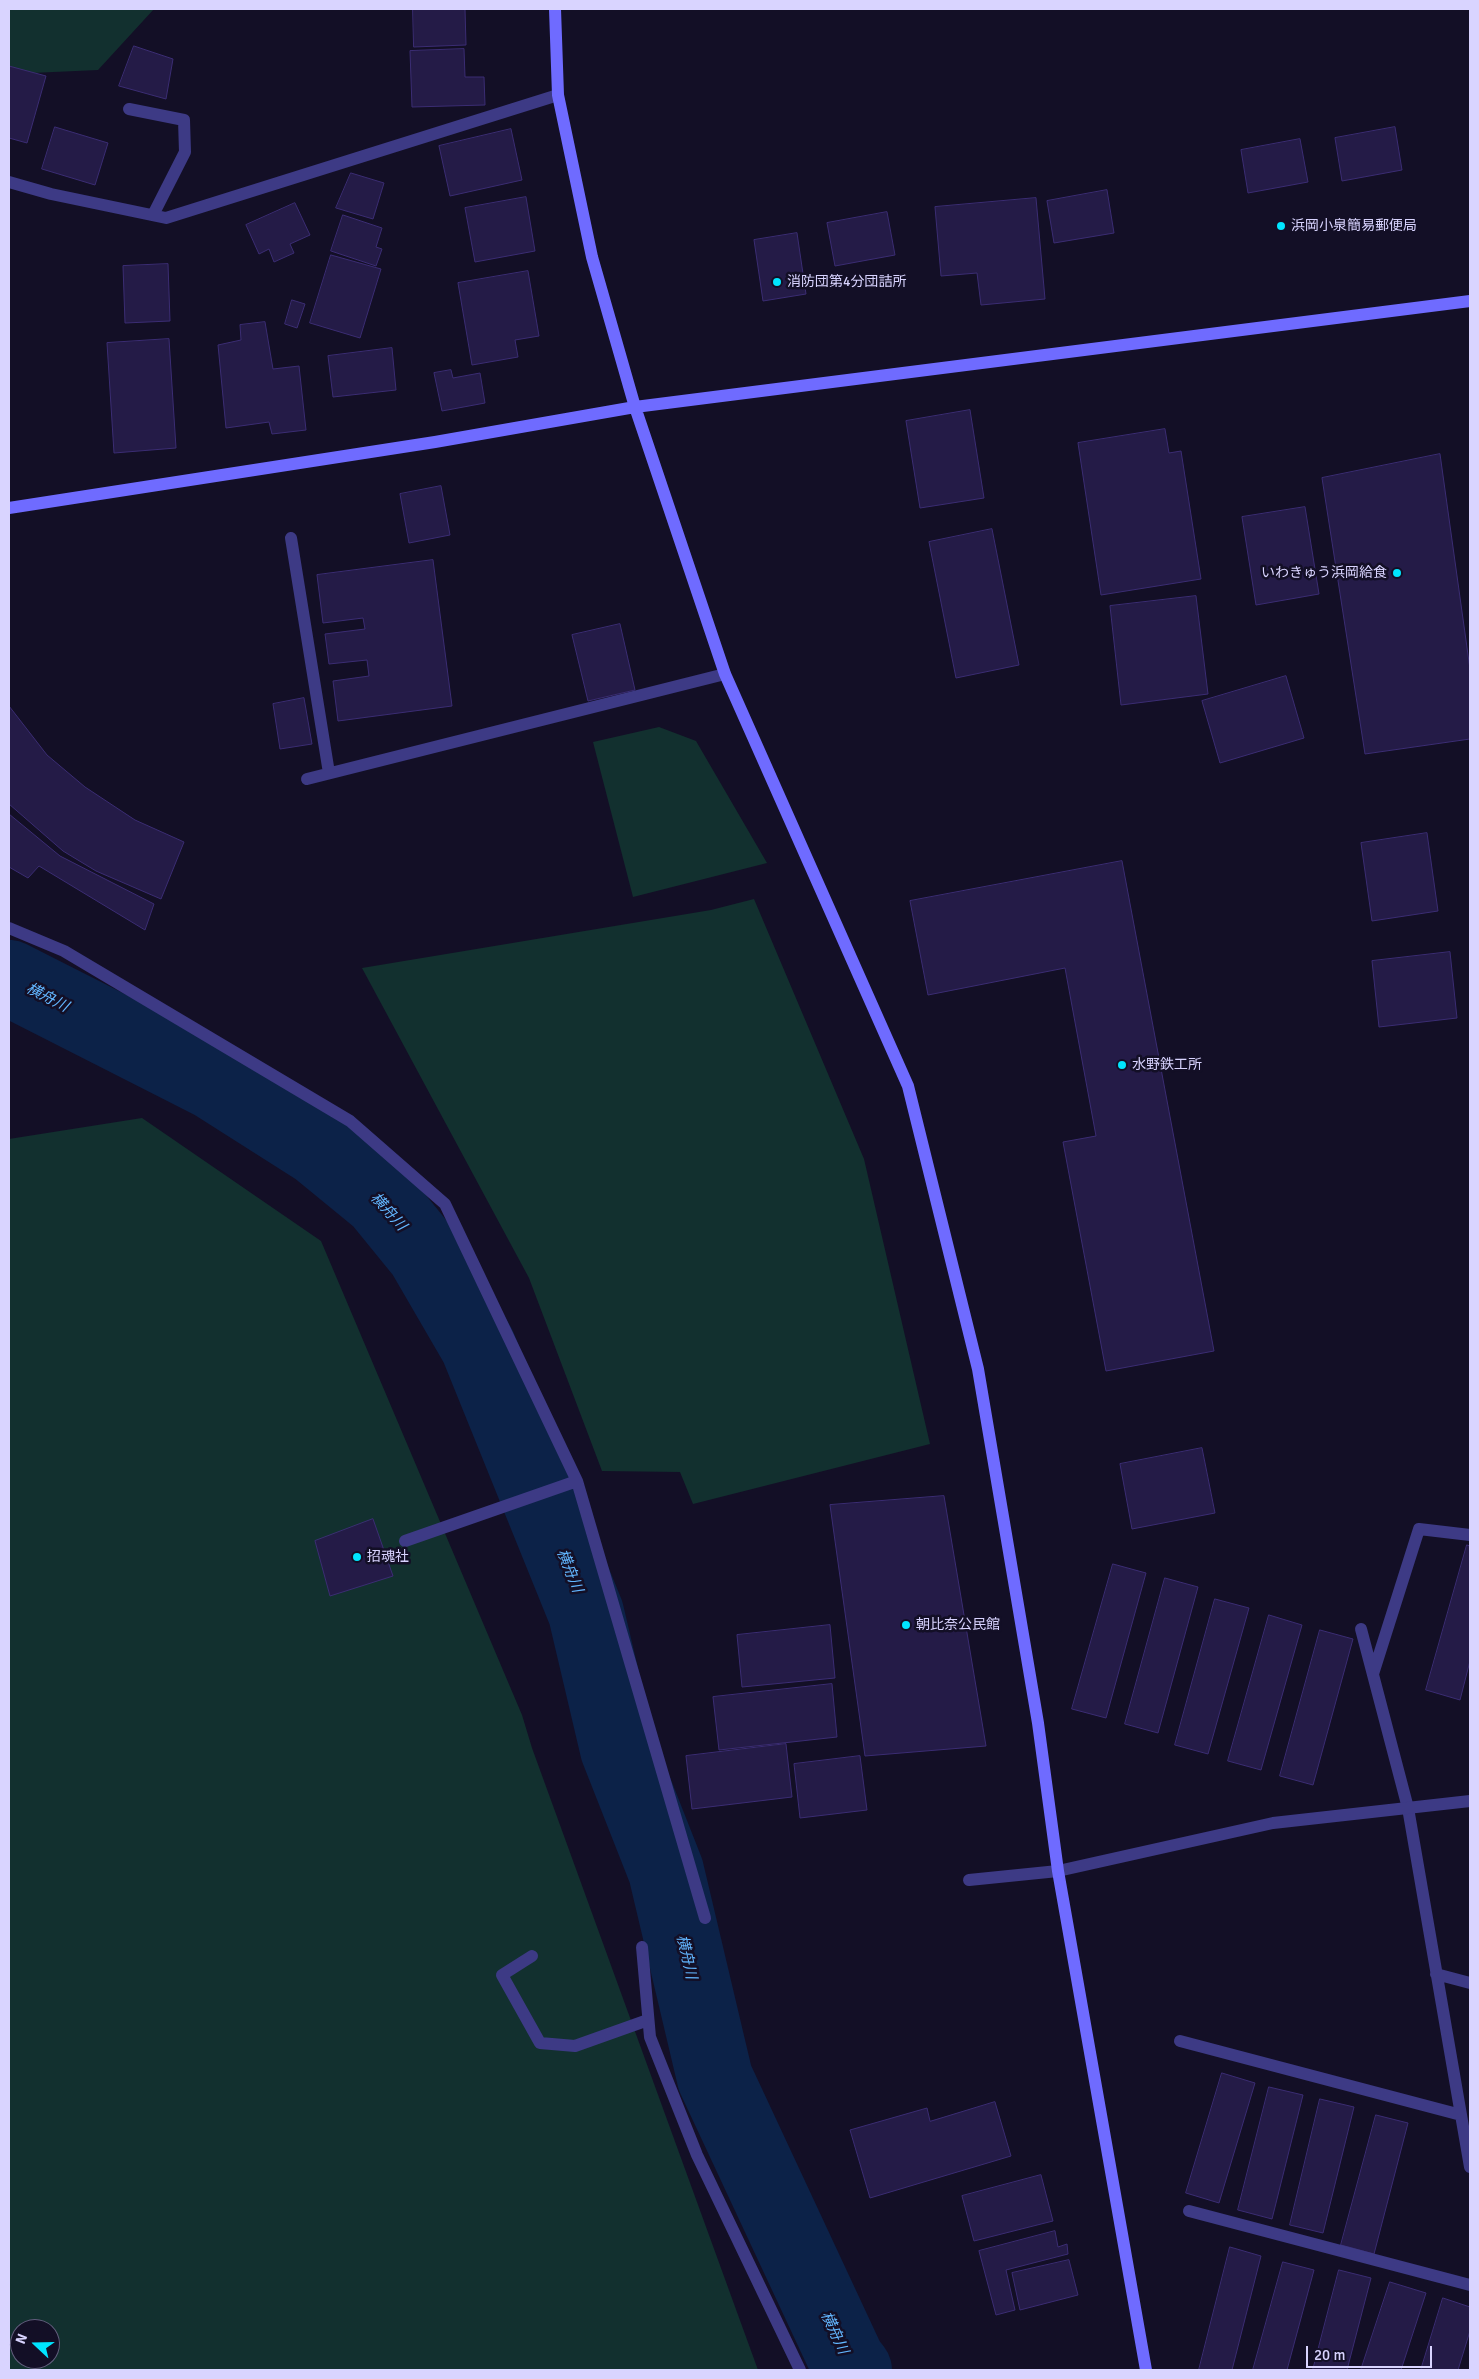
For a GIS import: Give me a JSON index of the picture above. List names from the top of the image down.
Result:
{
  "water": ["横舟川"],
  "places": [
    "浜岡小泉簡易郵便局",
    "消防団第4分団詰所",
    "いわきゅう浜岡給食",
    "水野鉄工所",
    "招魂社",
    "朝比奈公民館"
  ],
  "scale_bar": "20 m",
  "north": "left"
}
